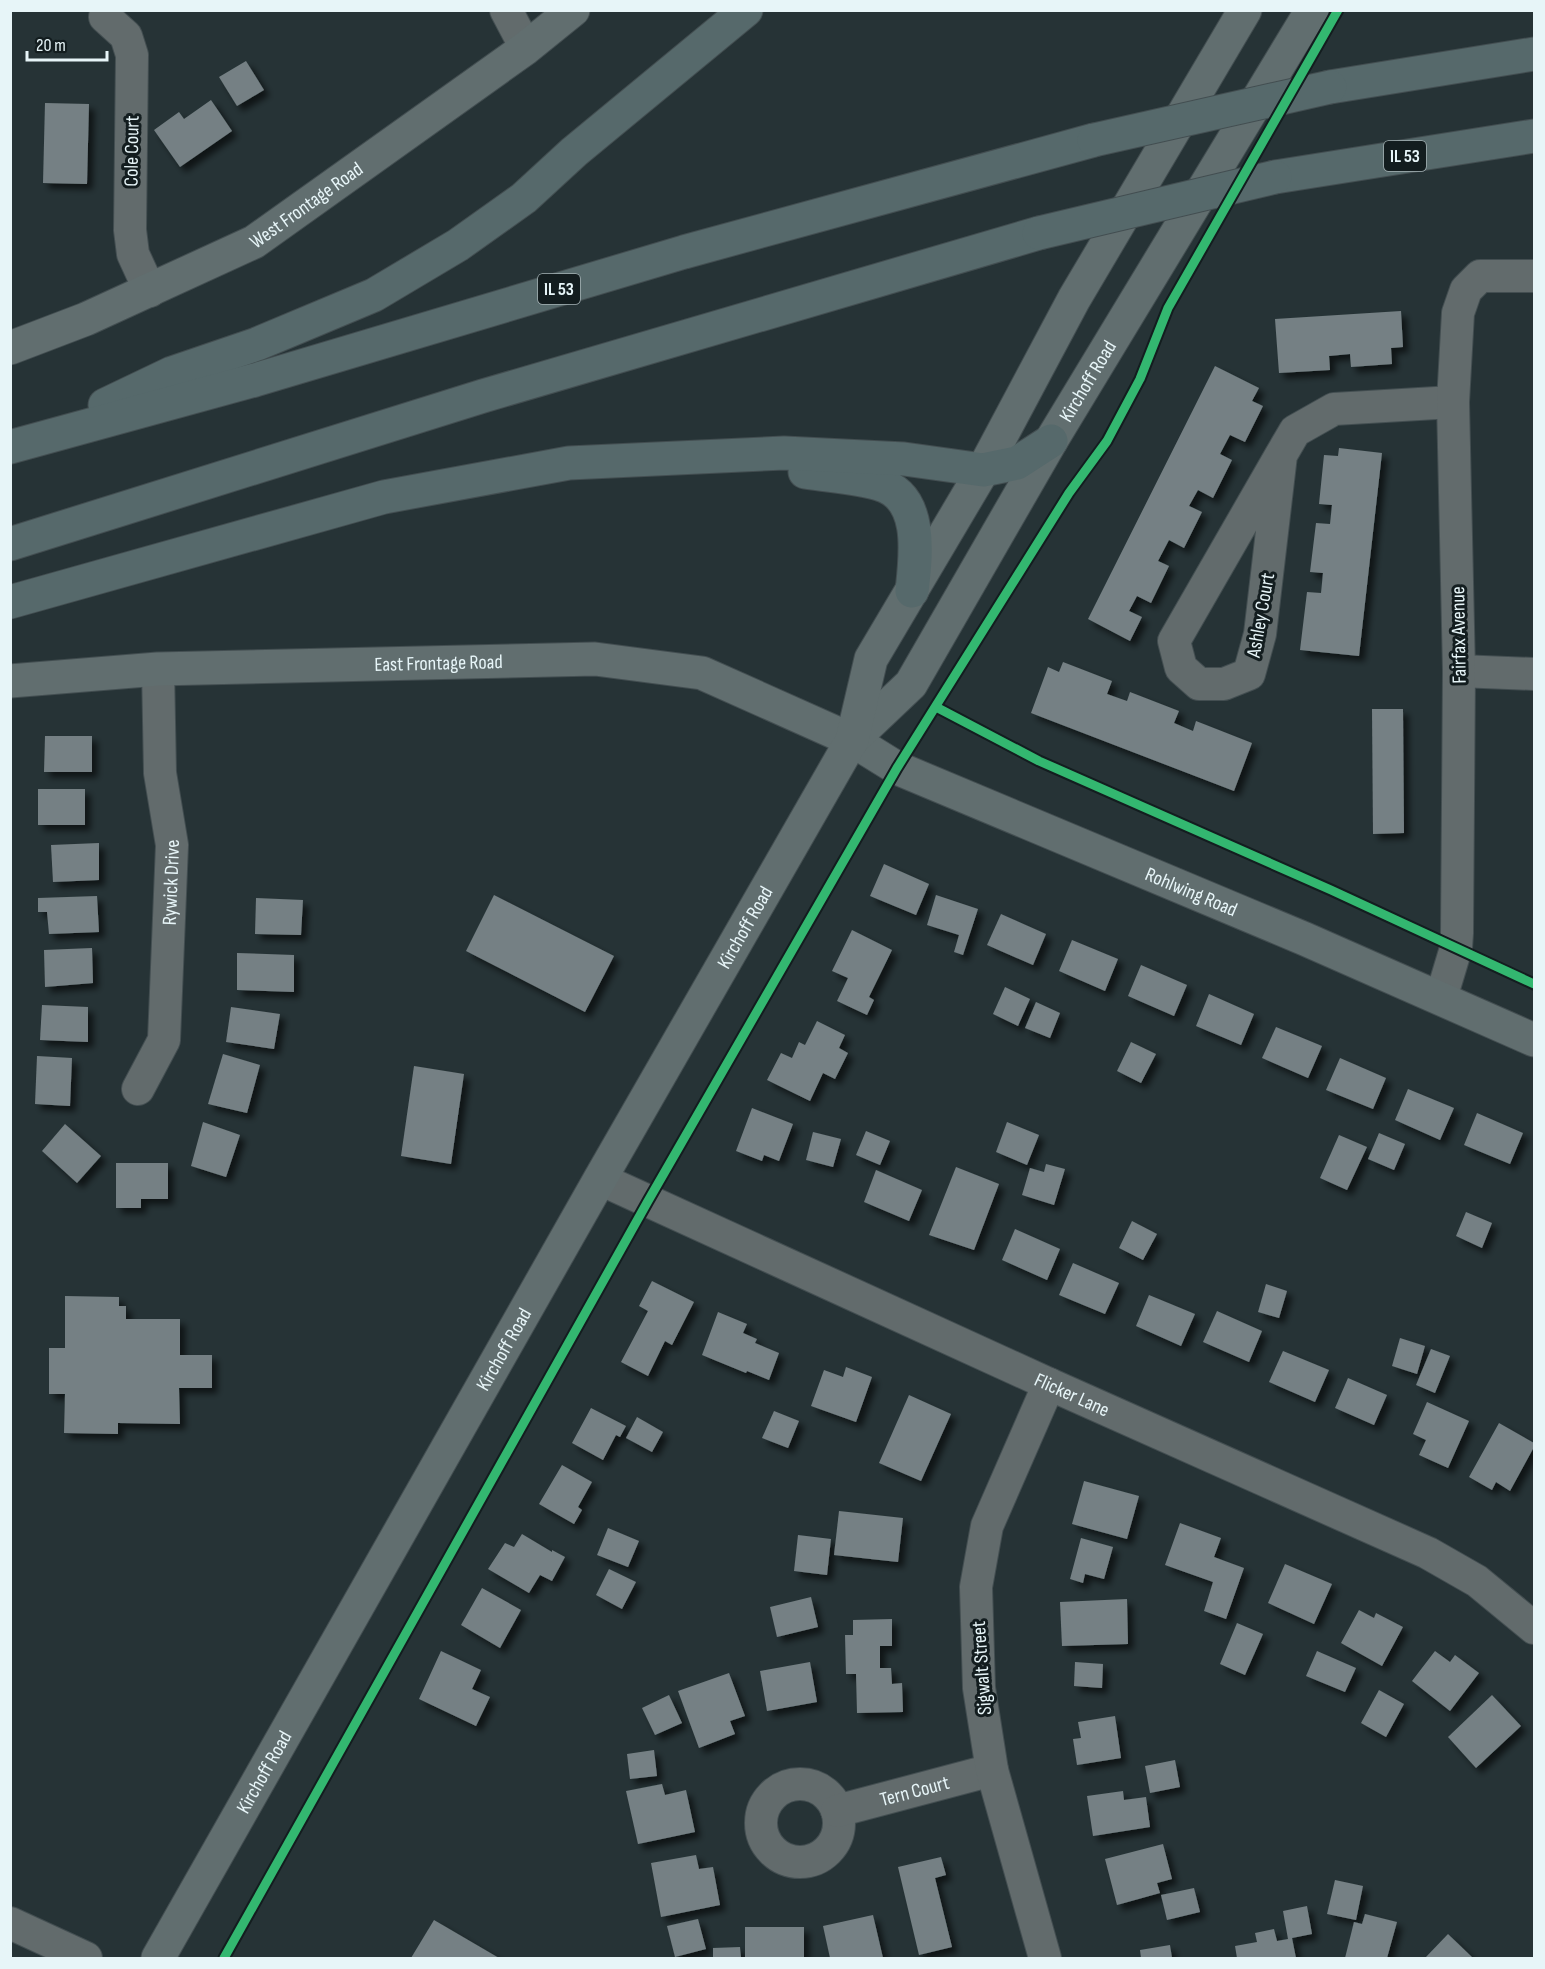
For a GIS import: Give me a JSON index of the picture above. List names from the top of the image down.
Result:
{
  "streets": {
    "highway": ["IL 53"],
    "main road": [
      "West Frontage Road",
      "Kirchoff Road",
      "East Frontage Road",
      "Rohlwing Road"
    ],
    "street": [
      "Cole Court",
      "Ashley Court",
      "Fairfax Avenue",
      "Rywick Drive",
      "Flicker Lane",
      "Sigwalt Street",
      "Tern Court"
    ]
  },
  "crossings": [
    ["Cole Court", "West Frontage Road"],
    ["Kirchoff Road", "East Frontage Road"],
    ["Kirchoff Road", "Rohlwing Road"],
    ["Kirchoff Road", "Flicker Lane"],
    ["Ashley Court", "Fairfax Avenue"],
    ["Fairfax Avenue", "Rohlwing Road"],
    ["East Frontage Road", "Rywick Drive"],
    ["East Frontage Road", "Rohlwing Road"],
    ["Flicker Lane", "Sigwalt Street"],
    ["Sigwalt Street", "Tern Court"]
  ],
  "scale_bar": "20 m"
}
